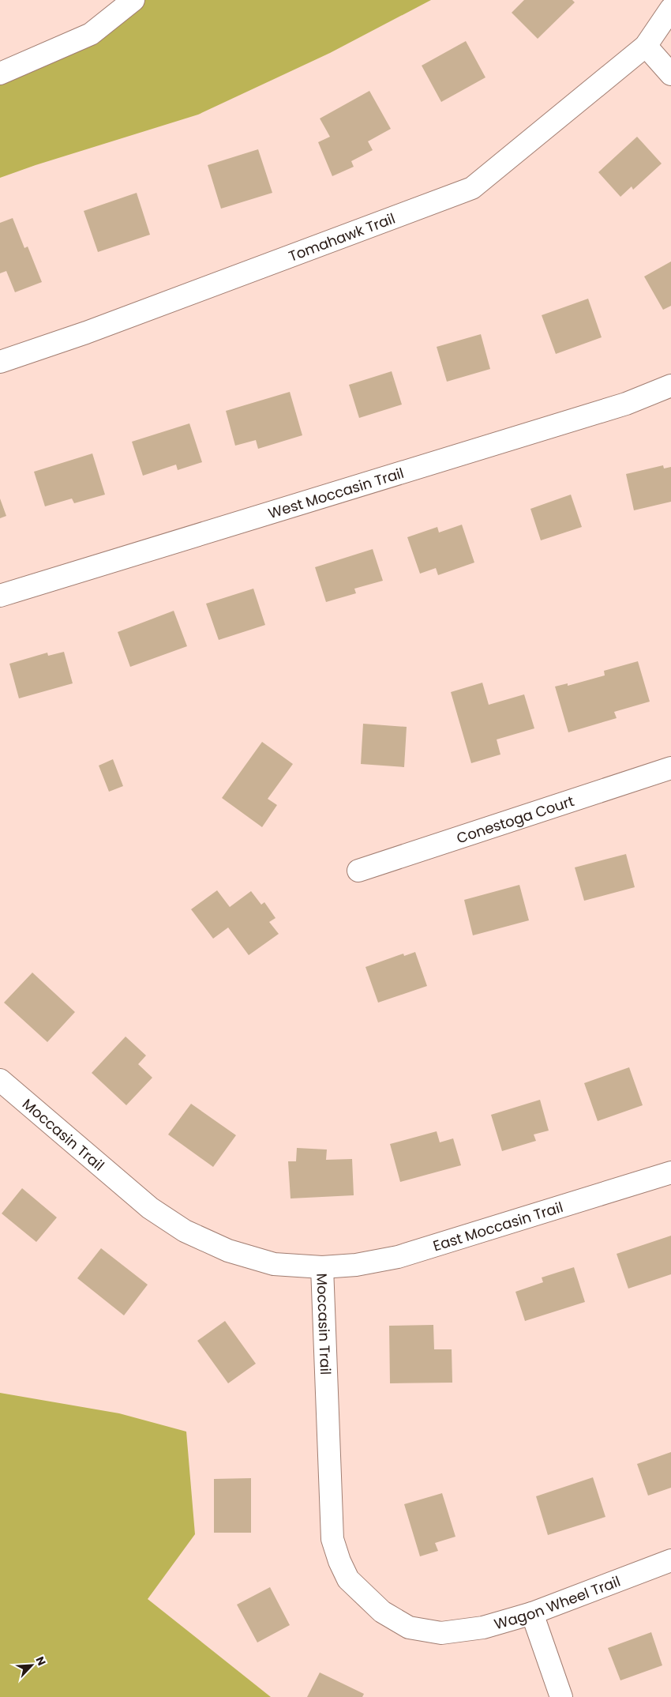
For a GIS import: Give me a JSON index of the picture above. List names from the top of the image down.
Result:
{
  "streets": {
    "street": [
      "Tomahawk Trail",
      "West Moccasin Trail",
      "Conestoga Court",
      "Moccasin Trail",
      "East Moccasin Trail",
      "Wagon Wheel Trail"
    ]
  },
  "crossings": [
    ["Moccasin Trail", "East Moccasin Trail"],
    ["Moccasin Trail", "Wagon Wheel Trail"]
  ],
  "north": "top right"
}
